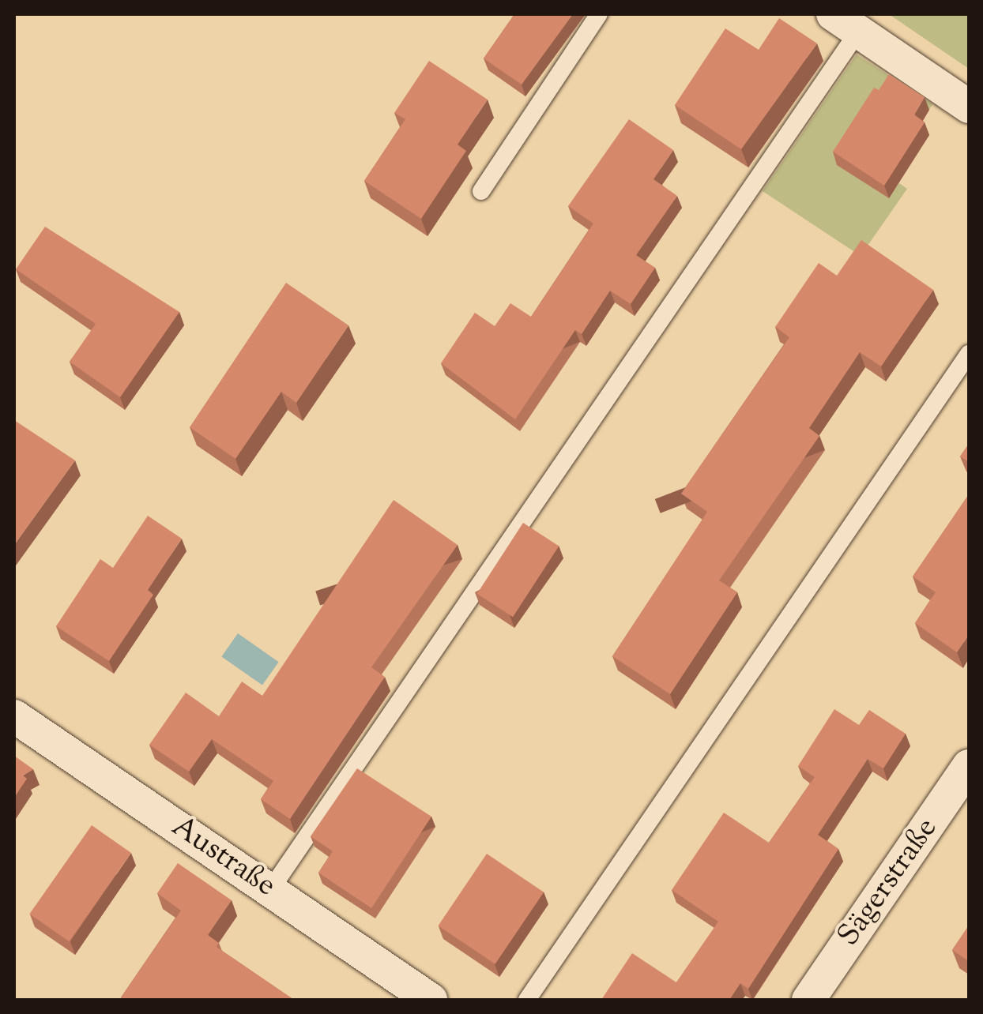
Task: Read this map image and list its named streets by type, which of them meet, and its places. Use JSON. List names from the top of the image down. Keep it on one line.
{"streets":{"street":["Austraße","Sägerstraße"]}}
